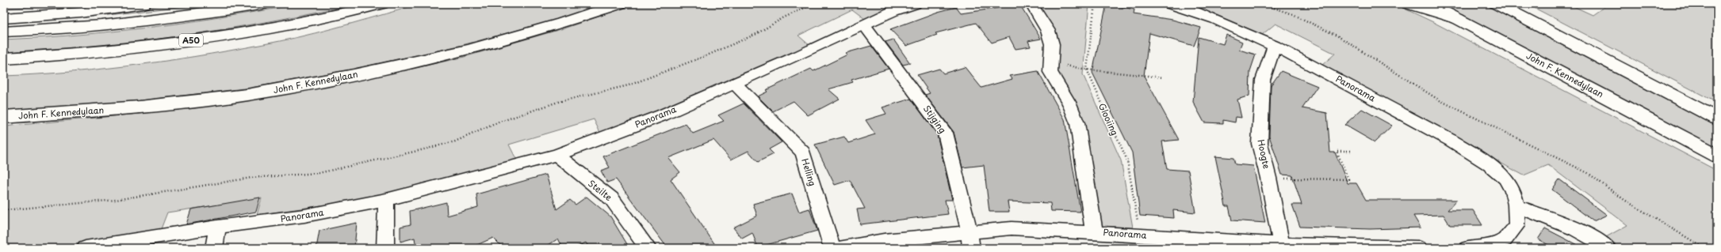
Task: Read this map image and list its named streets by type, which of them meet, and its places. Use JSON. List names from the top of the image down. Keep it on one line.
{"streets":{"highway":["A50","John F. Kennedylaan"],"street":["Panorama","Stijging","Hoogte","Helling","Steilte"],"path":["Glooiing"]},"crossings":[["Panorama","Stijging"],["Panorama","Glooiing"],["Panorama","Hoogte"],["Panorama","Helling"],["Panorama","Steilte"]]}
